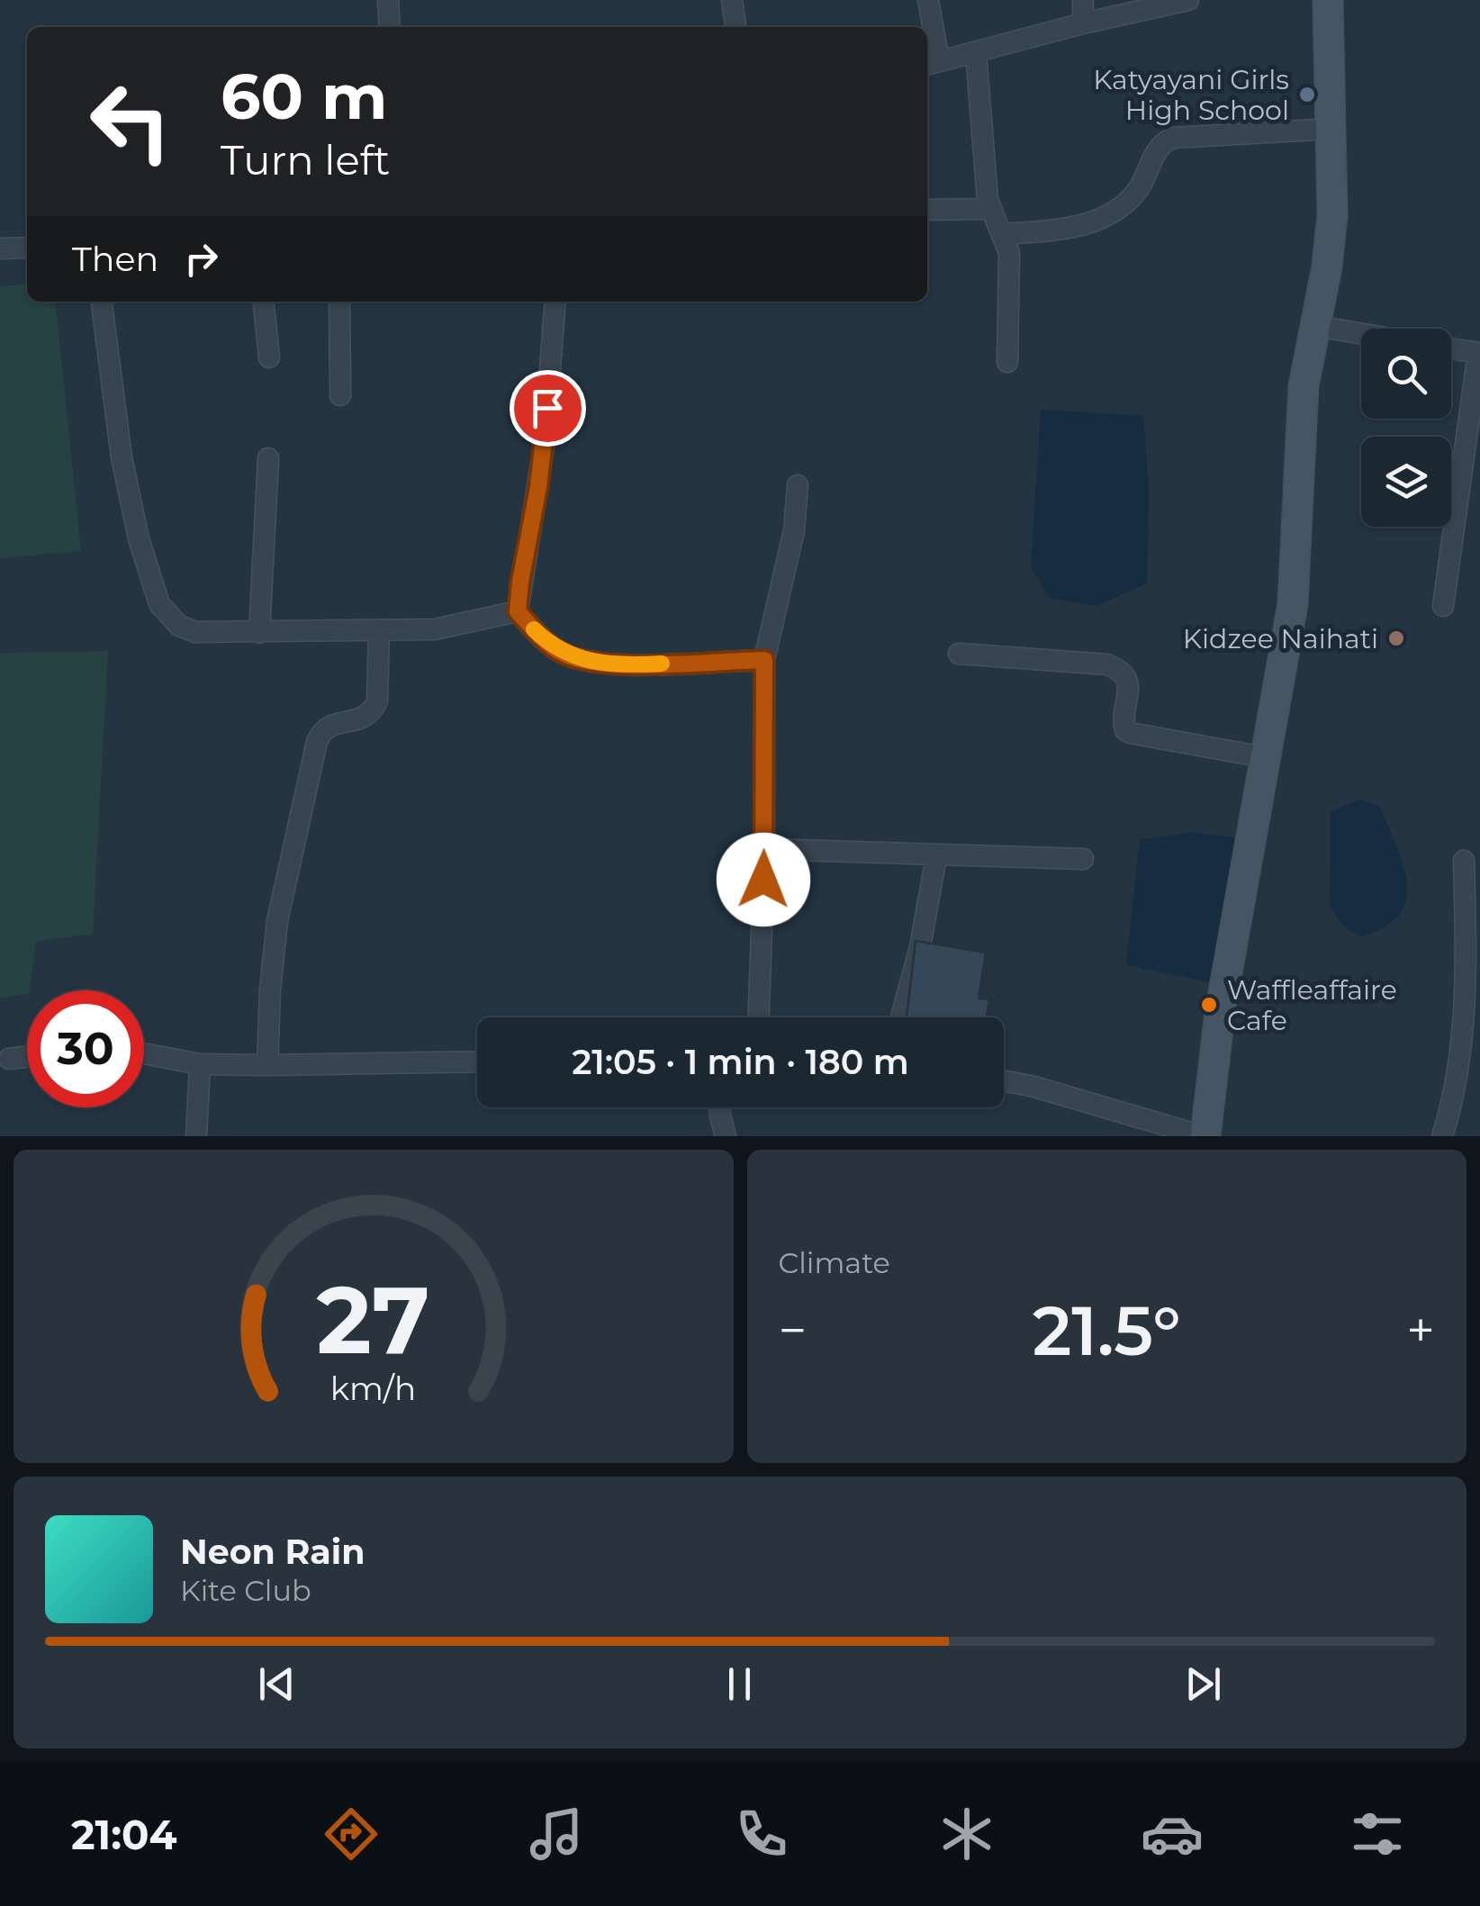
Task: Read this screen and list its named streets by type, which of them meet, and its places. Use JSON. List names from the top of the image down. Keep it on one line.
{"places":["Katyayani Girls High School","Kidzee Naihati","Waffleaffaire Cafe"],"page":{"turn":["60 m","Turn left"],"then":"Then","limit":"30","trip":"21:05 · 1 min · 180 m","tile":"Climate","heat":["−","21.5°","+"],"song":["Neon Rain","Kite Club"],"tabs":"21:04","gauge":["27","km/h"]}}
